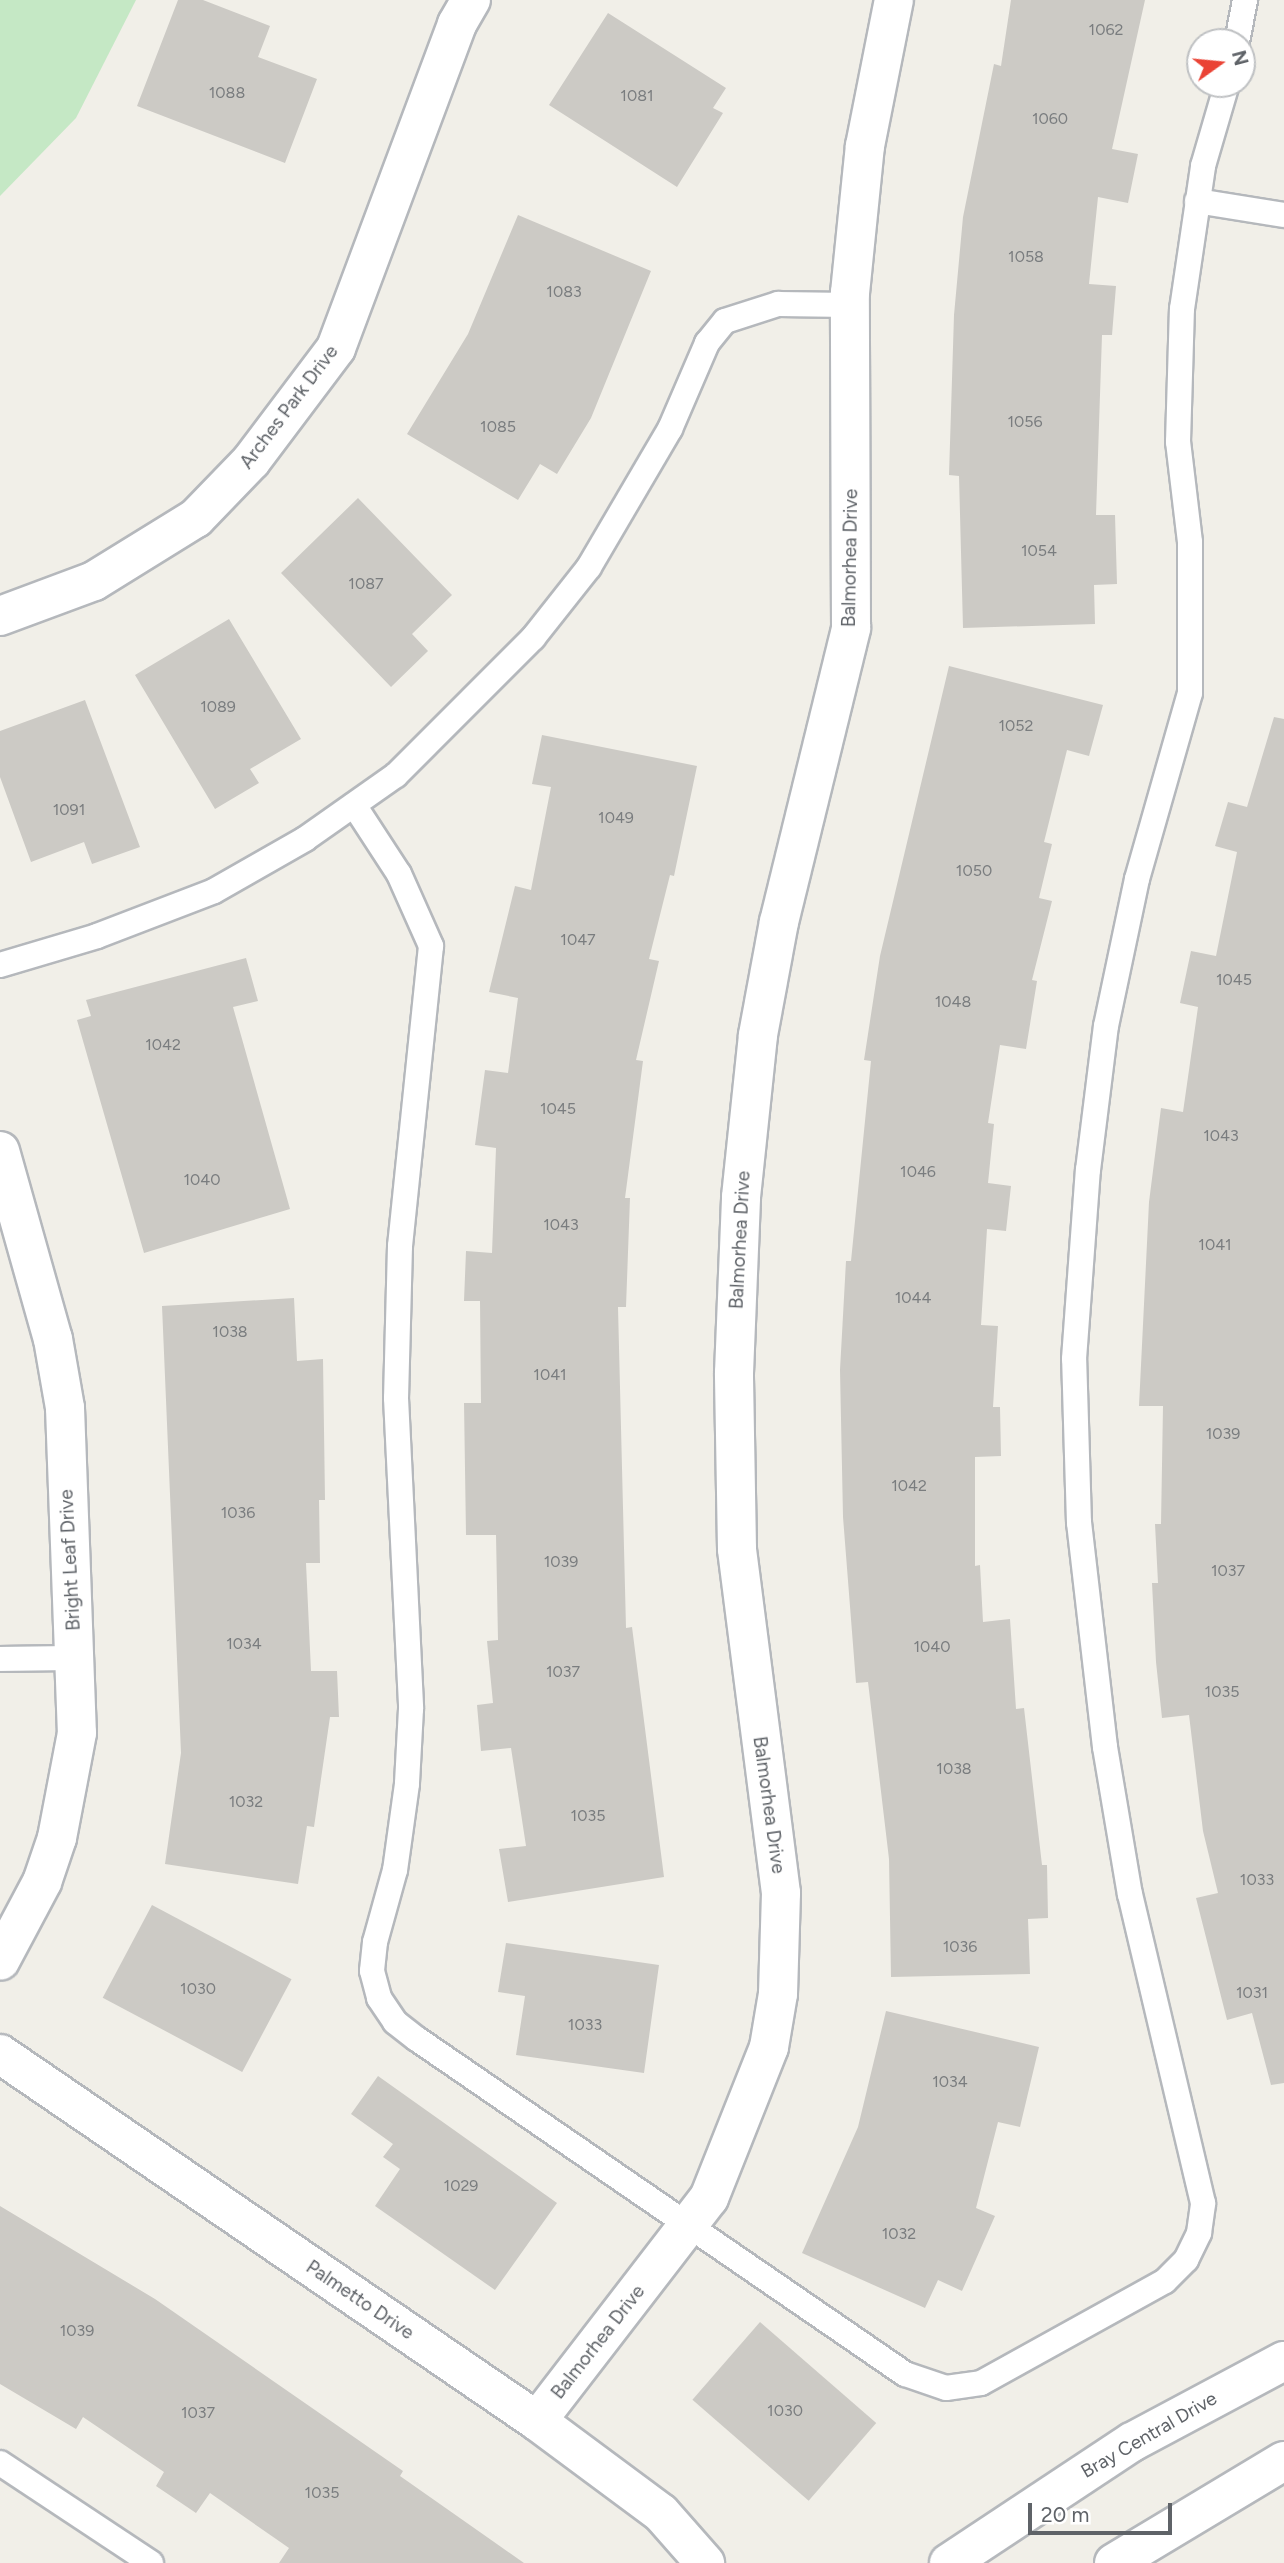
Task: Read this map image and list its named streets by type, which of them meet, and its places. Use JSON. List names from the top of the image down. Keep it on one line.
{"streets":{"street":["Arches Park Drive","Balmorhea Drive","Bright Leaf Drive","Palmetto Drive","Bray Central Drive"]},"crossings":[["Balmorhea Drive","Palmetto Drive"]],"house_numbers":["1062","1088","1081","1060","1058","1083","1056","1085","1054","1087","1089","1052","1091","1049","1050","1047","1045","1048","1042","1045","1043","1046","1040","1043","1041","1044","1038","1041","1039","1042","1036","1039","1037","1034","1040","1037","1035","1038","1032","1035","1033","1036","1030","1031","1033","1034","1029","1032","1039","1030","1037","1035"],"scale_bar":"20 m","north":"right"}
